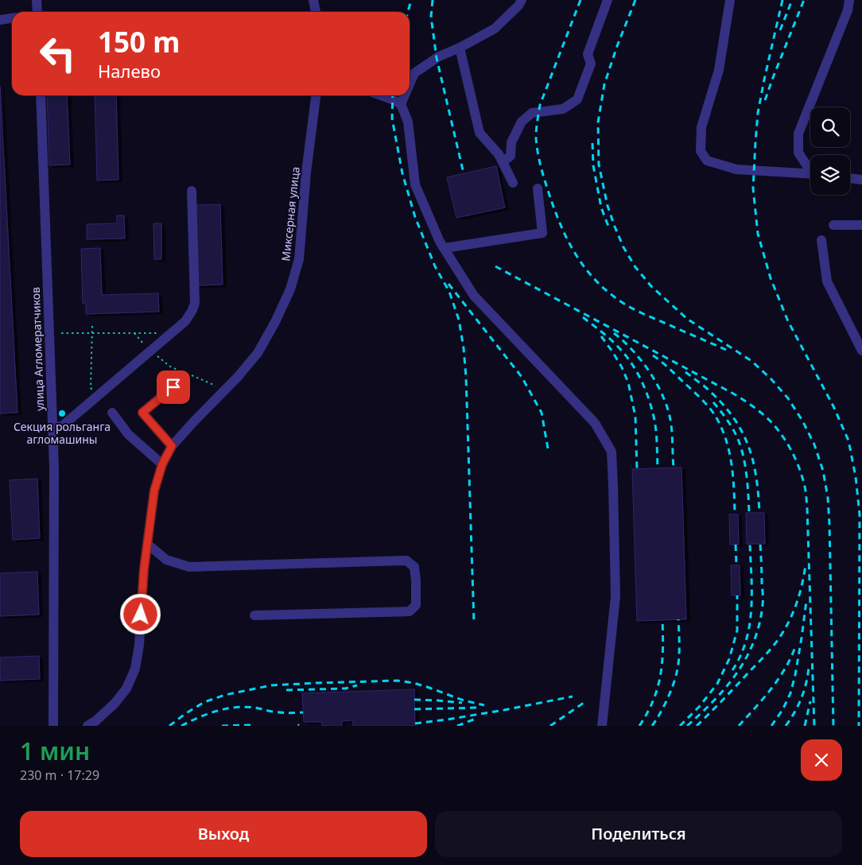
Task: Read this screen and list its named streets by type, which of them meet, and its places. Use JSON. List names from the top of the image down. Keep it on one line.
{"streets":{"street":["Миксерная улица","улица Агломератчиков"]},"places":["Секция рольганга агломашины"],"page":{"turn":["150 m","Налево"],"heading":["1 мин","230 m · 17:29"],"buttons":["Выход","Поделиться"]}}
